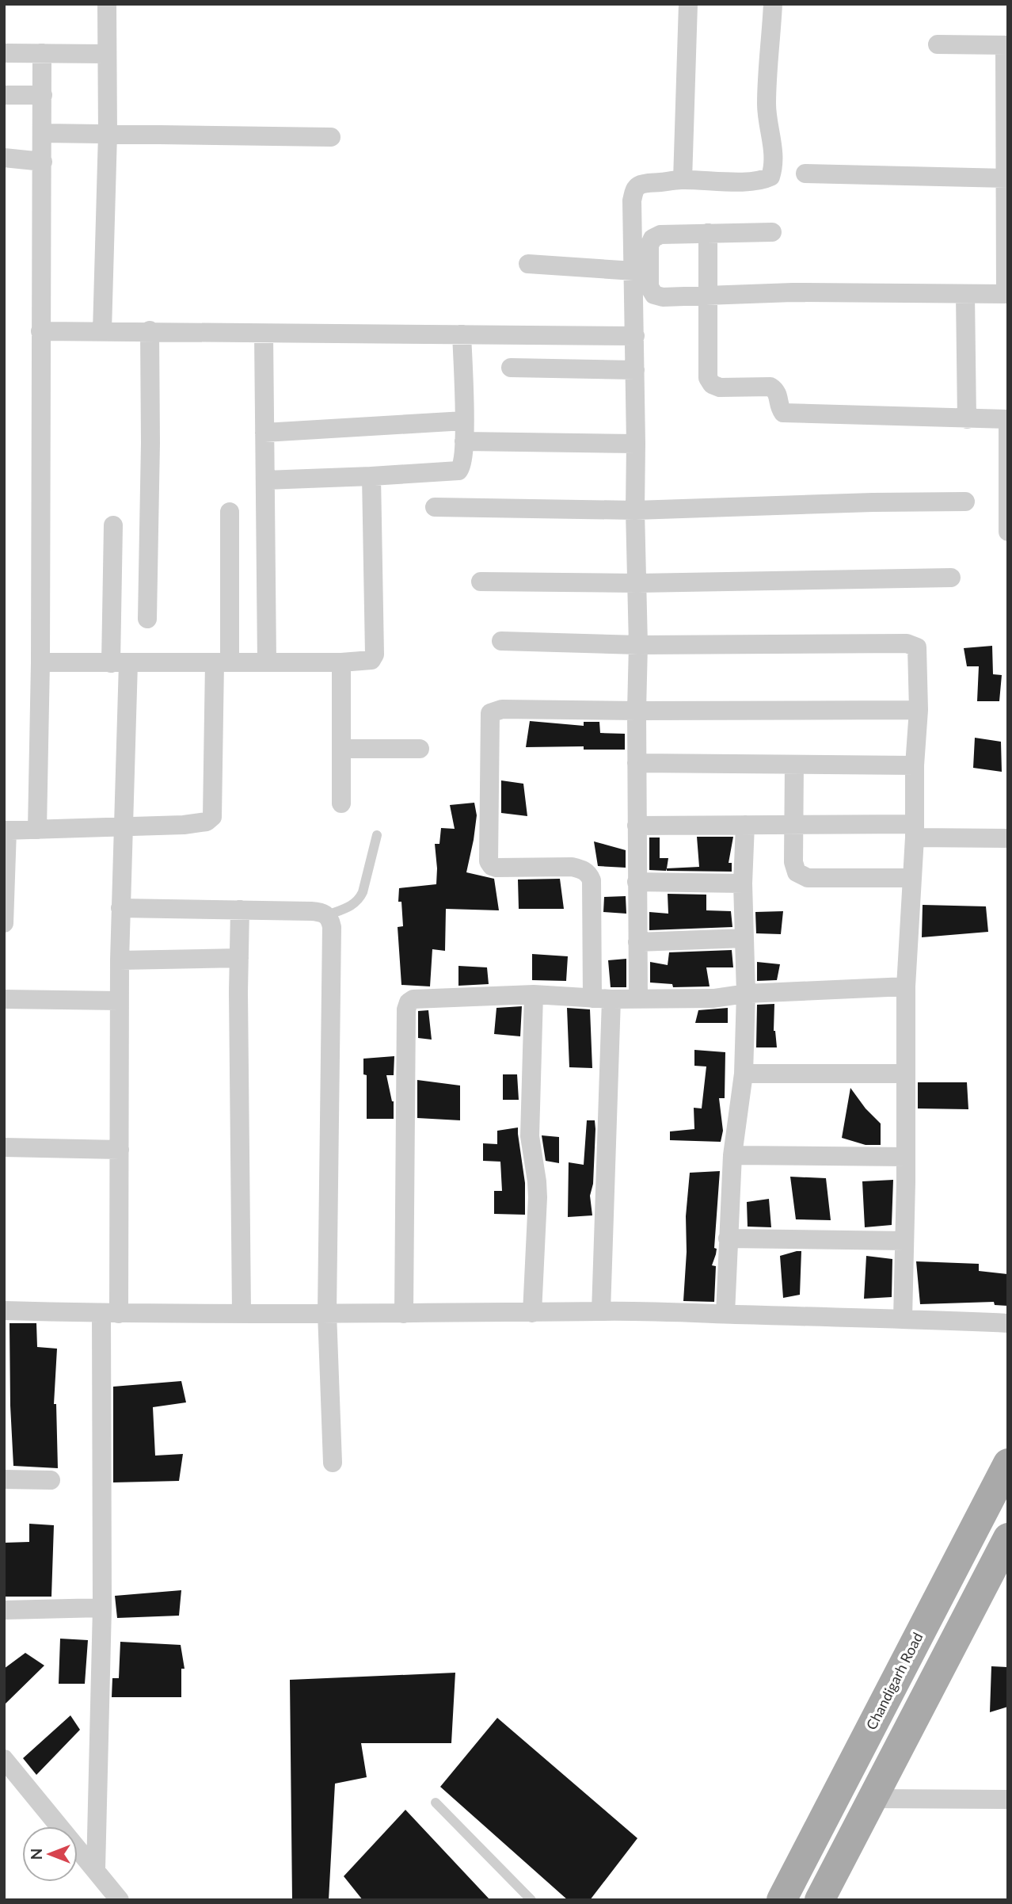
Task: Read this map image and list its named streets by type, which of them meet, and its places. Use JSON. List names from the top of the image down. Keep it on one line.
{"streets":{"main road":["Chandigarh Road"]},"north":"left"}
